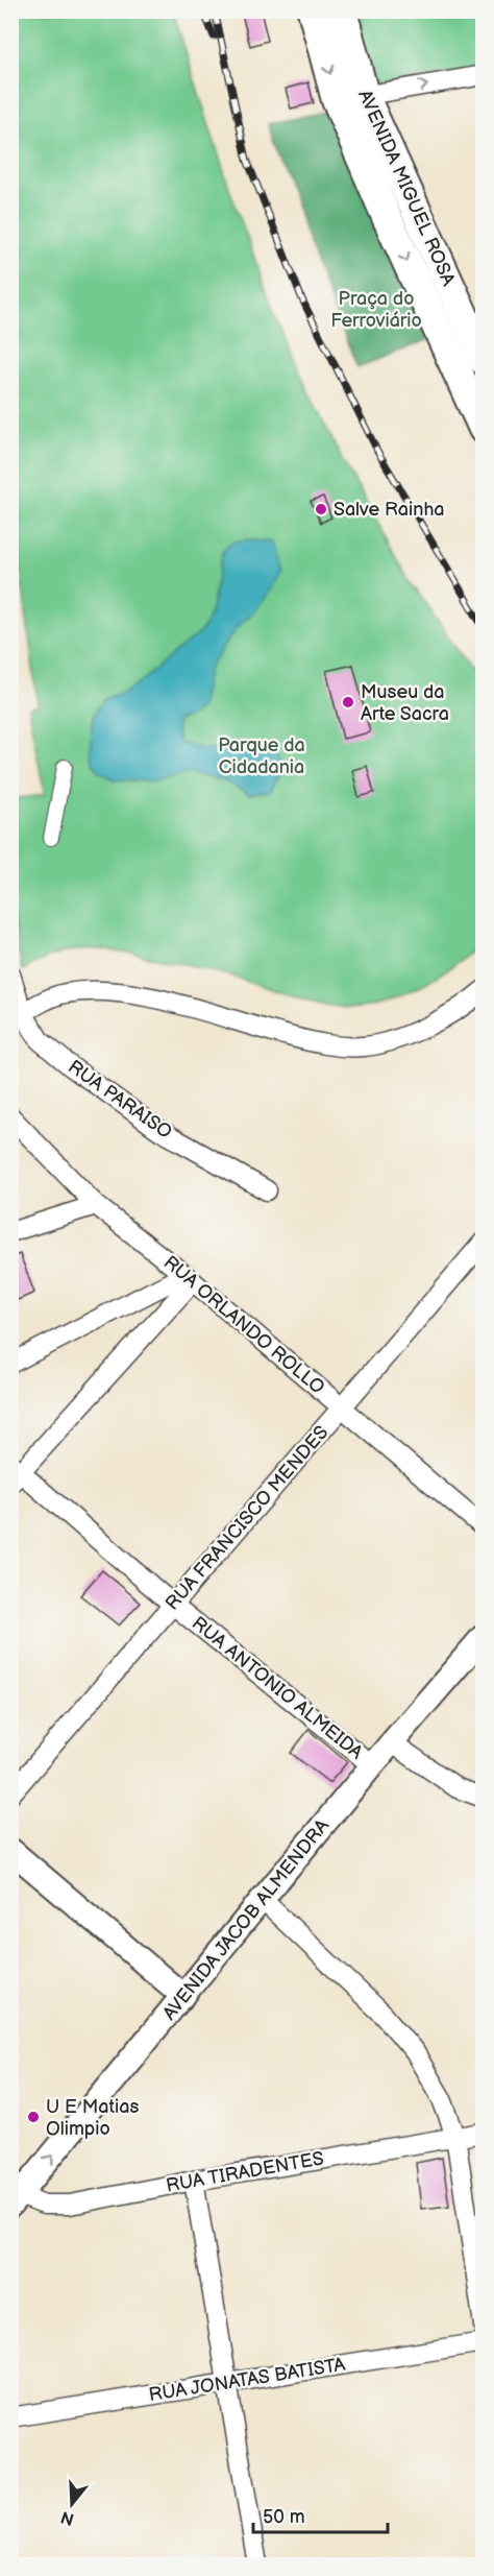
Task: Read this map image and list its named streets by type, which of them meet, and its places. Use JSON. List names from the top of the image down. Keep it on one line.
{"streets":{"main road":["AVENIDA MIGUEL ROSA"],"street":["RUA PARAISO","RUA ORLANDO ROLLO","RUA FRANCISCO MENDES","RUA ANTONIO ALMEIDA","AVENIDA JACOB ALMENDRA","RUA TIRADENTES","RUA JONATAS BATISTA"]},"crossings":[["RUA ORLANDO ROLLO","RUA FRANCISCO MENDES"],["RUA FRANCISCO MENDES","RUA ANTONIO ALMEIDA"],["RUA ANTONIO ALMEIDA","AVENIDA JACOB ALMENDRA"],["AVENIDA JACOB ALMENDRA","RUA TIRADENTES"]],"one_way":["AVENIDA JACOB ALMENDRA"],"parks":["Praça do Ferroviário","Parque da Cidadania"],"places":["Salve Rainha","Museu da Arte Sacra","U E Matias Olimpio"],"scale_bar":"50 m","north":"bottom"}
